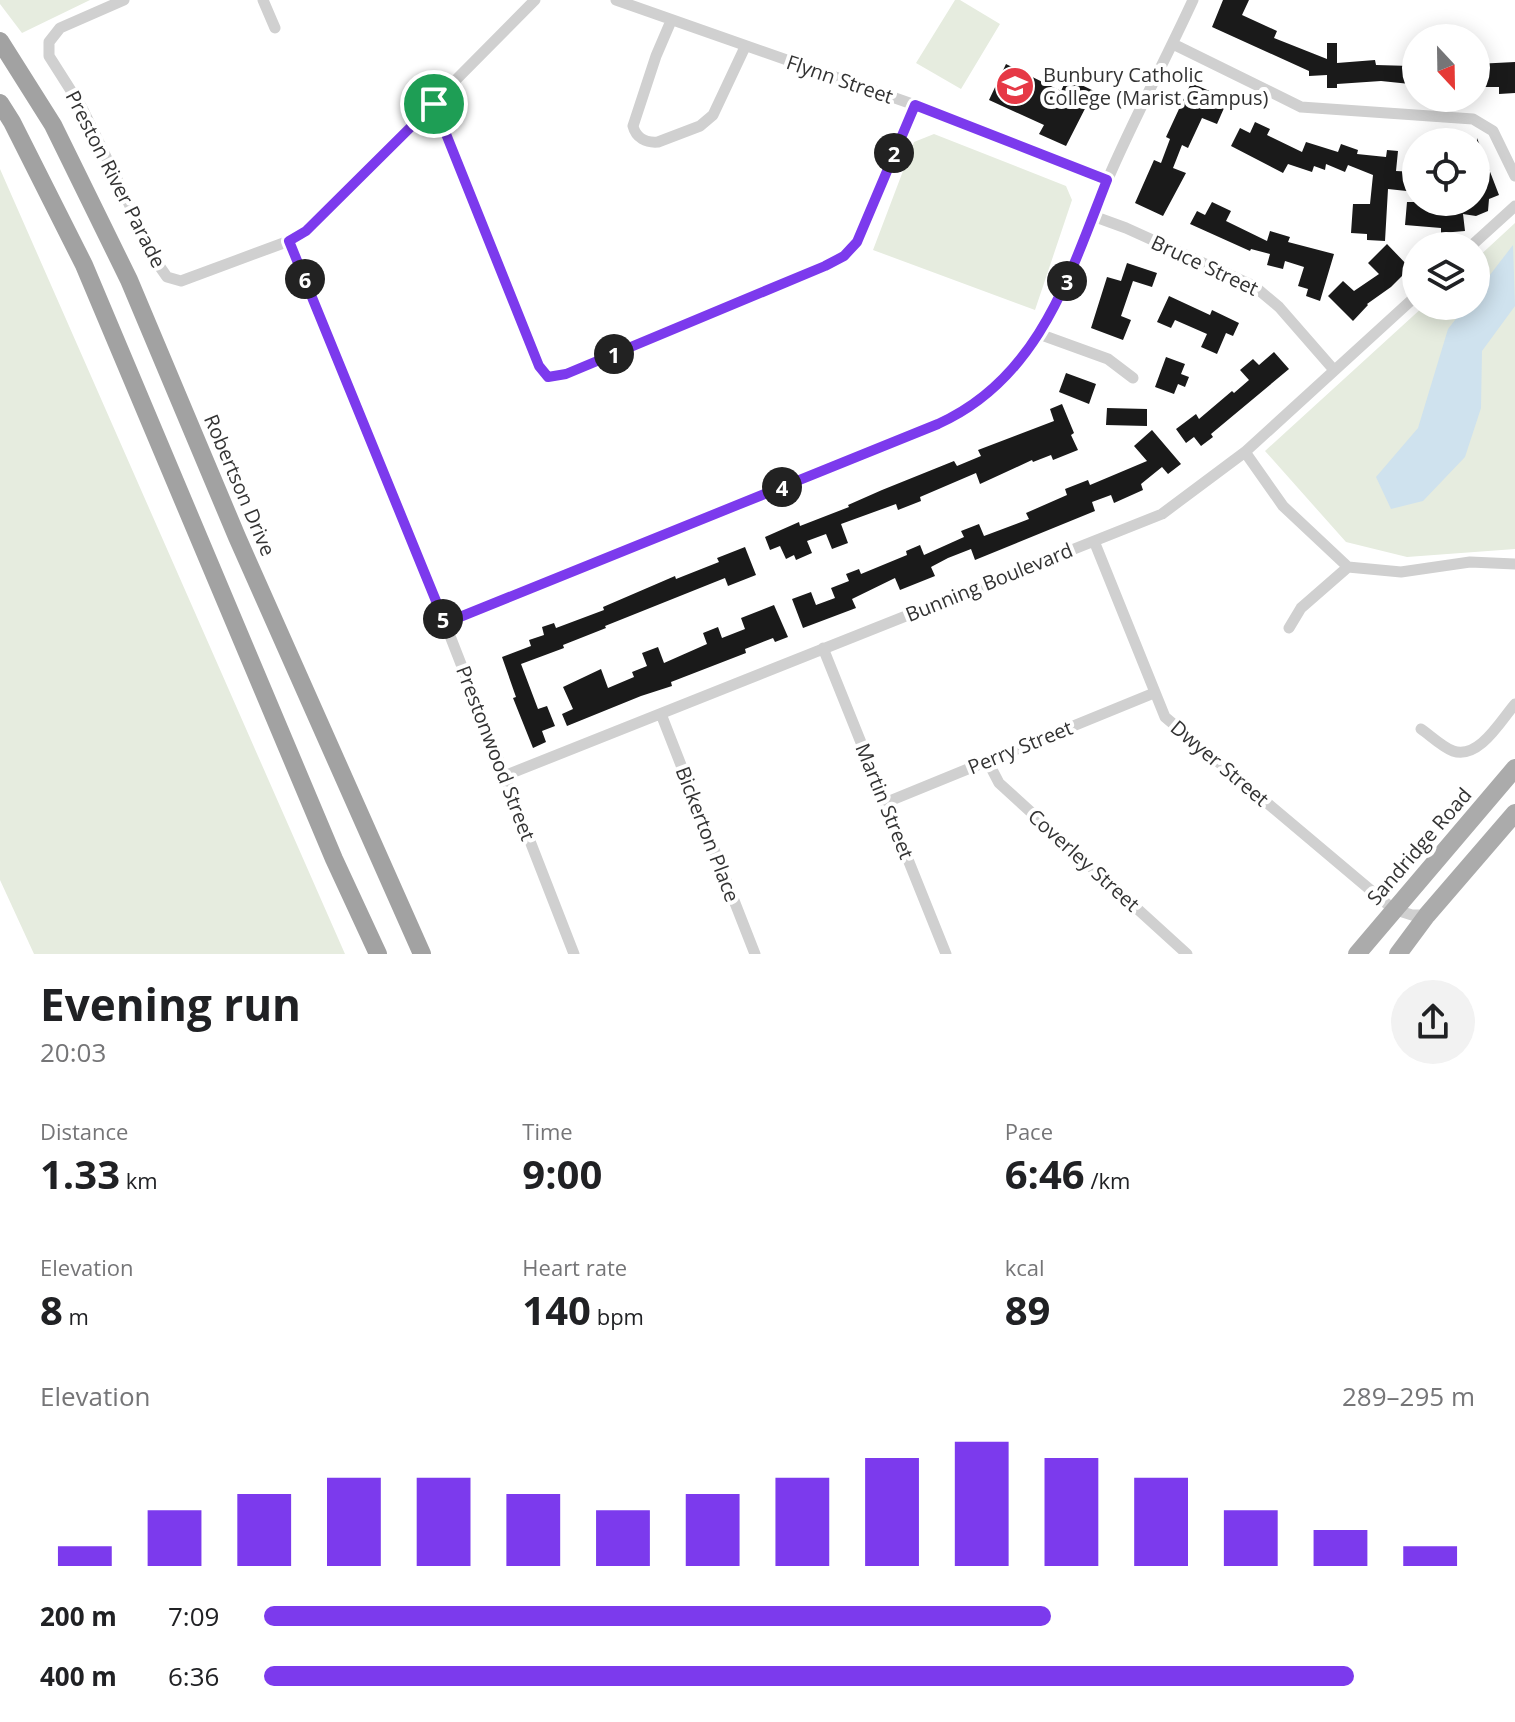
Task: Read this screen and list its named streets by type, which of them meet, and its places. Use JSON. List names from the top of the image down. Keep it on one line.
{"streets":{"highway":["Robertson Drive"],"main road":["Sandridge Road"],"street":["Flynn Street","Preston River Parade","Bruce Street","Bunning Boulevard","Perry Street","Prestonwood Street","Dwyer Street","Martin Street","Bickerton Place","Coverley Street"]},"crossings":[["Preston River Parade","Prestonwood Street"],["Bruce Street","Bunning Boulevard"],["Bunning Boulevard","Prestonwood Street"],["Bunning Boulevard","Dwyer Street"],["Bunning Boulevard","Martin Street"],["Bunning Boulevard","Bickerton Place"],["Perry Street","Dwyer Street"],["Perry Street","Martin Street"],["Perry Street","Coverley Street"],["Dwyer Street","Sandridge Road"]],"places":{"school or university":["Bunbury Catholic College (Marist Campus)"]},"north":"bottom","page":{"pins":["2","6","3","1","4","5"],"heading":["Evening run","20:03"],"stats":[["Distance","1.33 km"],["Time","9:00"],["Pace","6:46 /km"],["Elevation","8 m"],["Heart rate","140 bpm"],["kcal","89"]],"chart":["Elevation","289–295 m"],"list":[{"name":"200 m","note":"7:09"},{"name":"400 m","note":"6:36"}]}}
